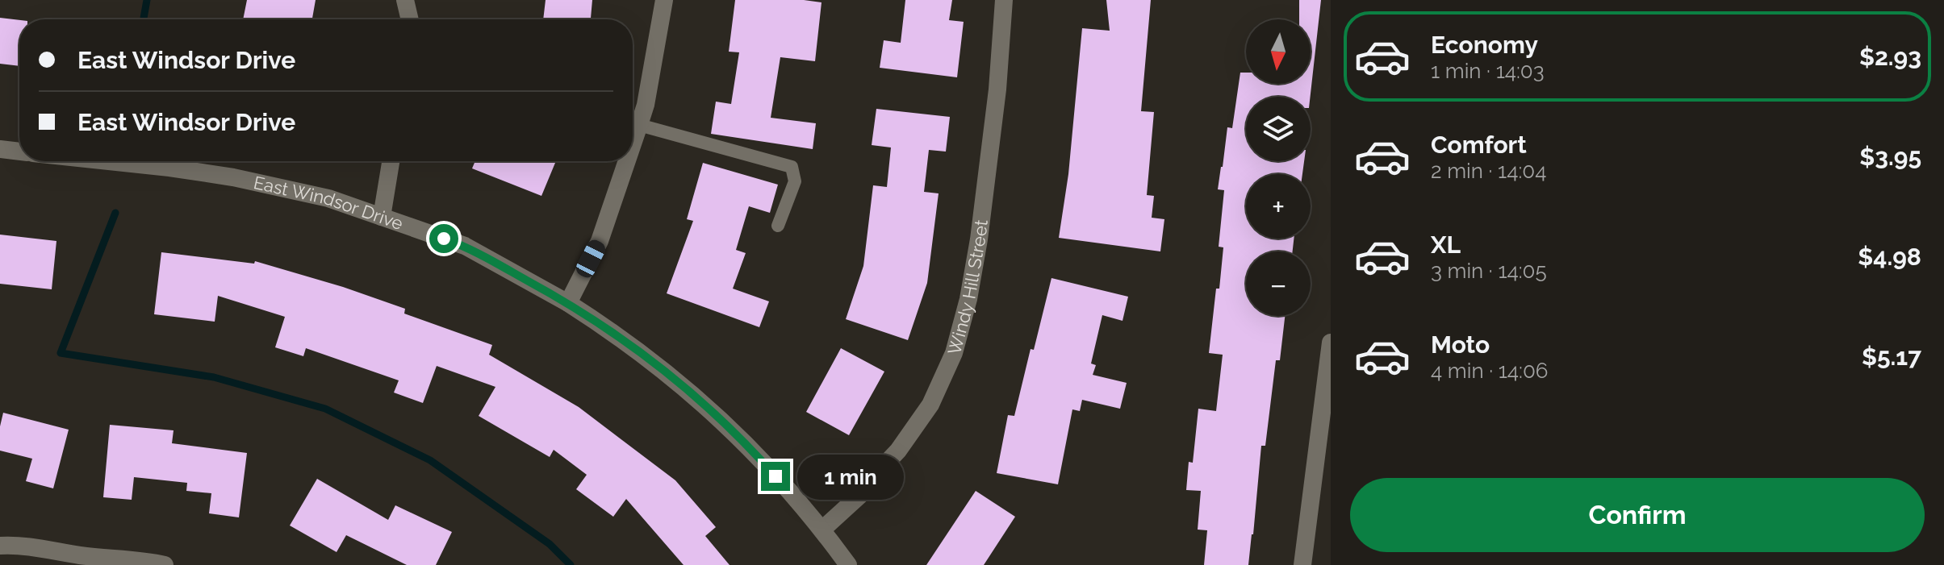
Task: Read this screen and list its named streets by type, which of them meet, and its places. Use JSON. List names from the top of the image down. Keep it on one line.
{"streets":{"street":["East Windsor Drive","Windy Hill Street"]},"crossings":[["East Windsor Drive","Windy Hill Street"]],"north":"bottom","page":{"list":[{"name":"Economy","note":"1 min · 14:03","value":"$2.93"},{"name":"Comfort","note":"2 min · 14:04","value":"$3.95"},{"name":"XL","note":"3 min · 14:05","value":"$4.98"},{"name":"Moto","note":"4 min · 14:06","value":"$5.17"}],"map_buttons":["+","−"],"banner":["East Windsor Drive","East Windsor Drive"],"bubble":"1 min","buttons":"Confirm"}}
